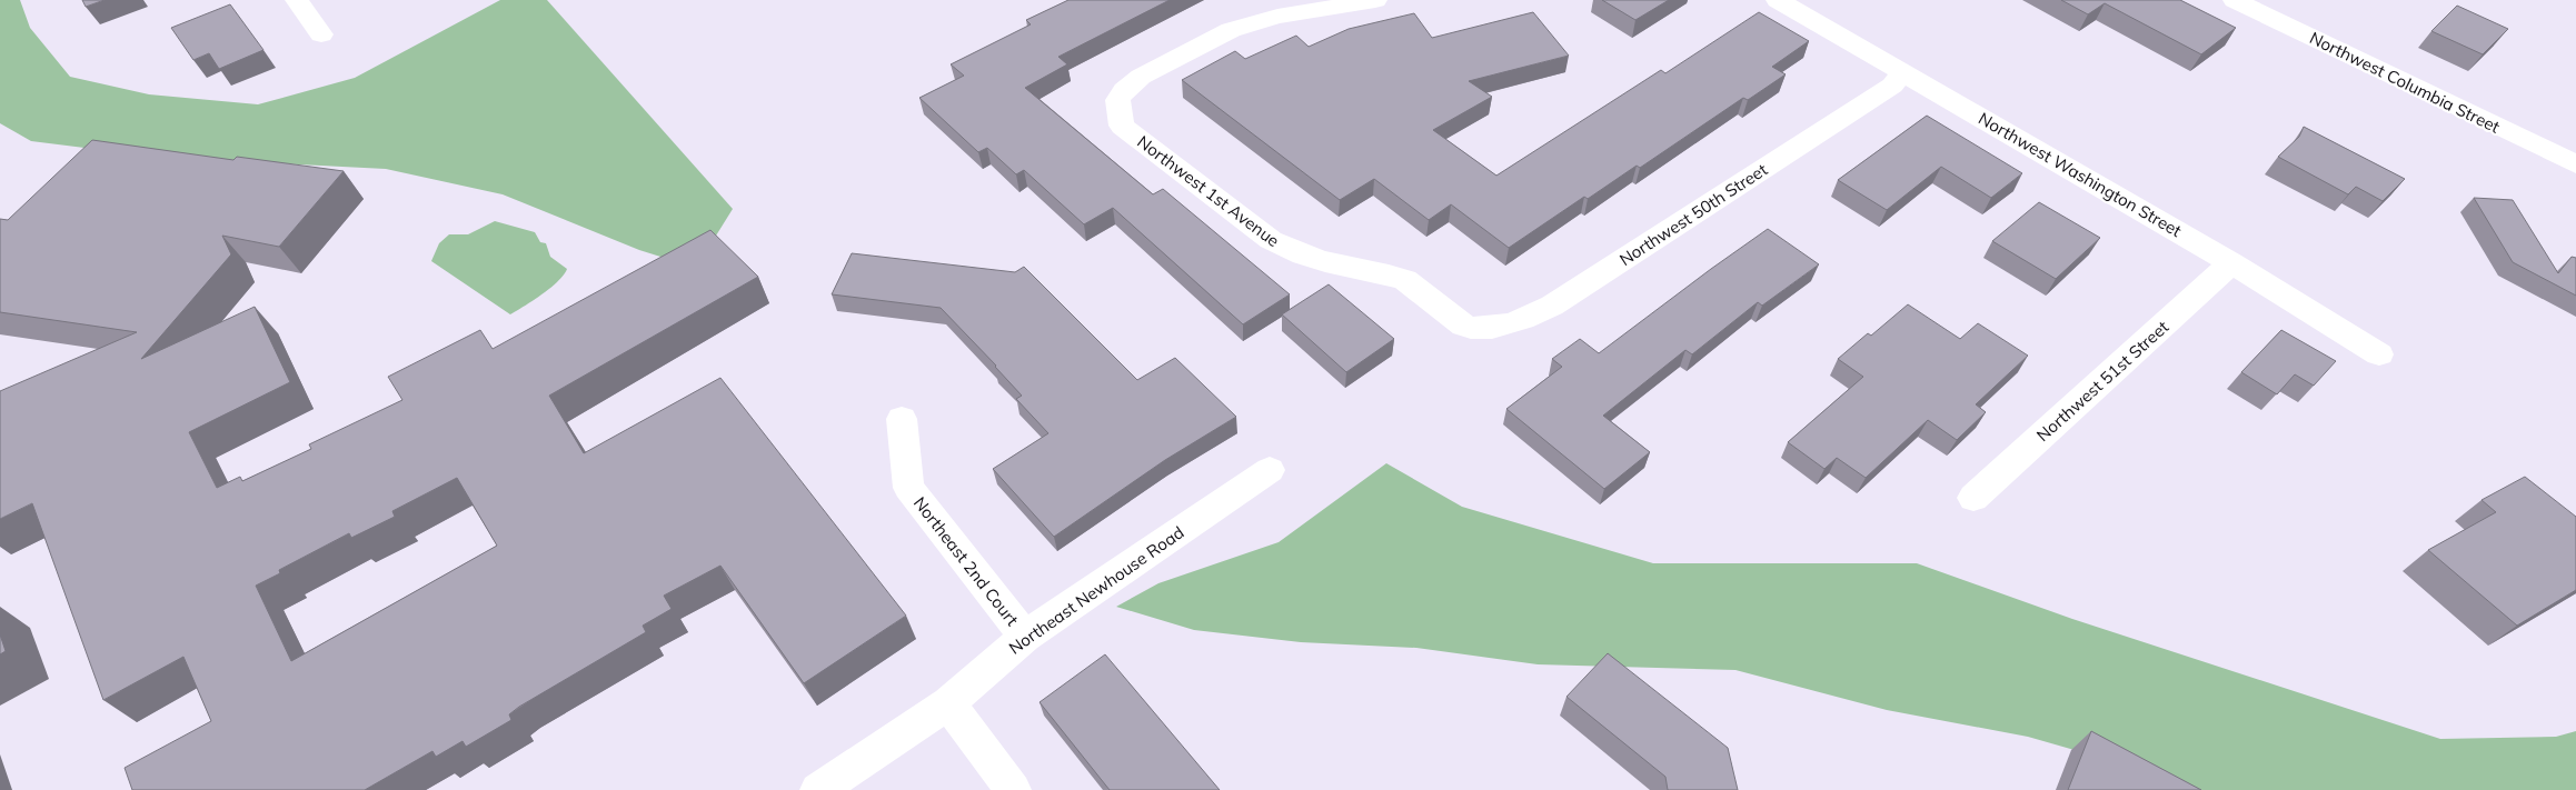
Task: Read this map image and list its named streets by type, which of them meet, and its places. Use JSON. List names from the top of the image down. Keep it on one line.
{"streets":{"street":["Northwest Columbia Street","Northwest Washington Street","Northwest 1st Avenue","Northwest 50th Street","Northwest 51st Street","Northeast 2nd Court","Northeast Newhouse Road"]},"crossings":[["Northwest Washington Street","Northwest 50th Street"],["Northwest Washington Street","Northwest 51st Street"],["Northwest 1st Avenue","Northwest 50th Street"],["Northeast 2nd Court","Northeast Newhouse Road"]]}
